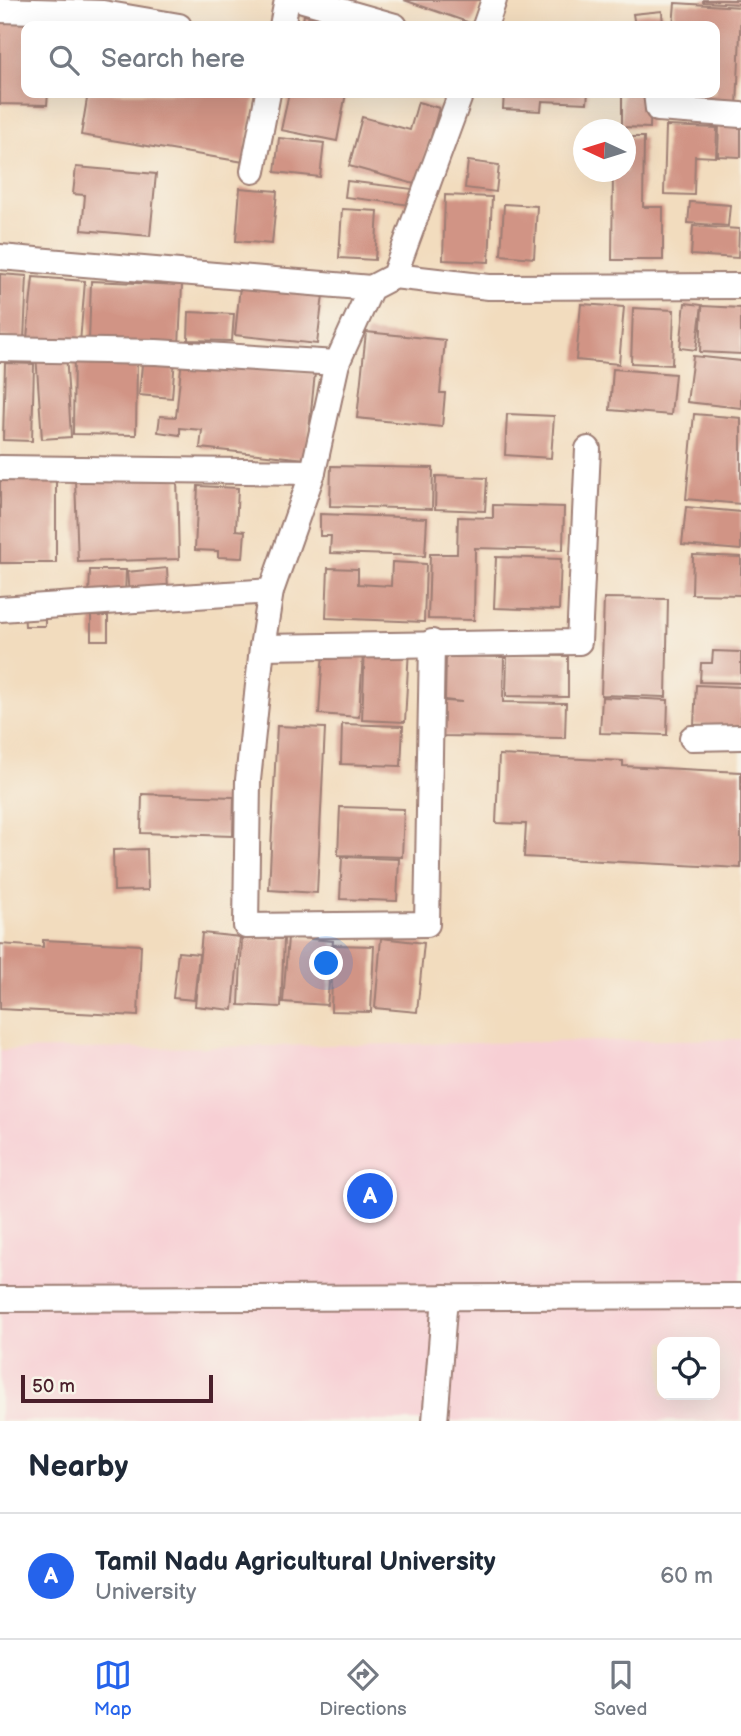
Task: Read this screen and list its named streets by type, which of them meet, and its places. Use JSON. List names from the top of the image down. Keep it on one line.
{"scale_bar":"50 m","north":"left","page":{"search":"Search here","pins":"A","scale":"50 m","heading":"Nearby","list":[{"mark":"A","name":"Tamil Nadu Agricultural University","note":"University","value":"60 m"}],"nav":["Map","Directions","Saved"]}}
